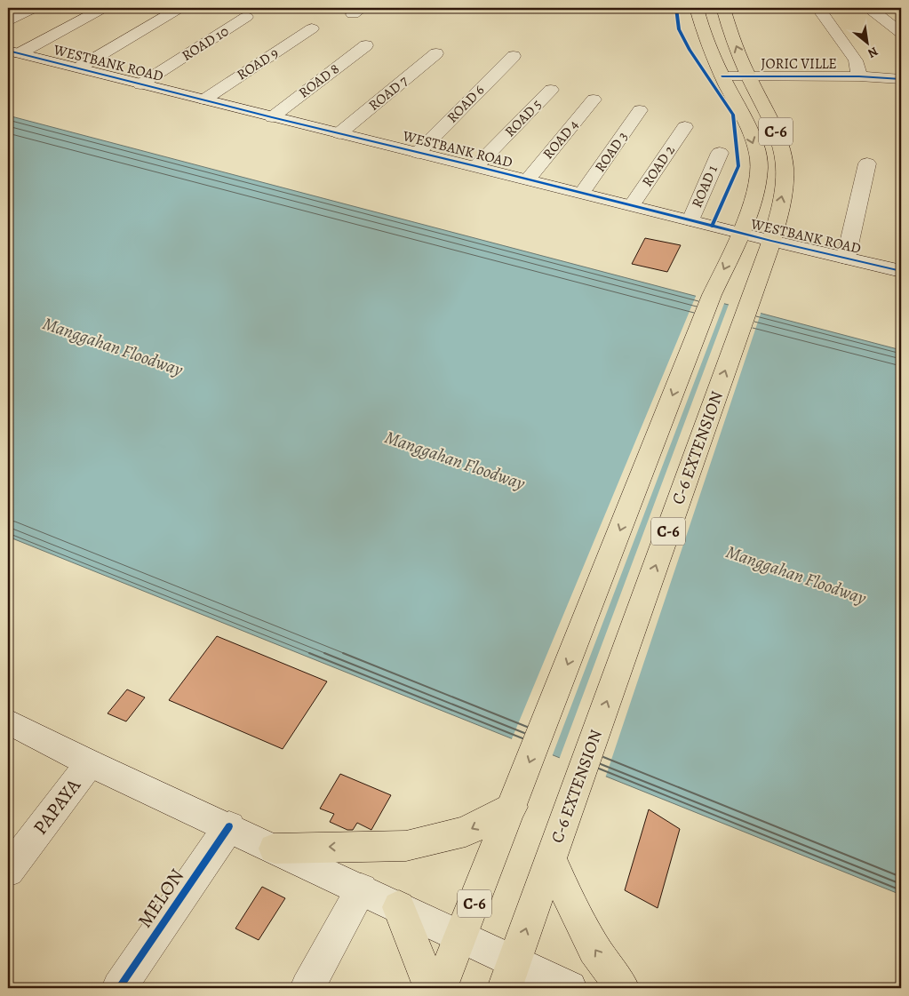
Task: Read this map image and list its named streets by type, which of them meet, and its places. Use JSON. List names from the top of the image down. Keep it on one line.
{"streets":{"main road":["C-6","C-6 EXTENSION"],"street":["ROAD 10","WESTBANK ROAD","ROAD 9","JORIC VILLE","ROAD 8","ROAD 7","ROAD 6","ROAD 5","ROAD 4","ROAD 3","ROAD 2","ROAD 1","PAPAYA","MELON"]},"crossings":[["ROAD 10","WESTBANK ROAD"],["WESTBANK ROAD","ROAD 9"],["WESTBANK ROAD","ROAD 8"],["WESTBANK ROAD","ROAD 7"],["WESTBANK ROAD","ROAD 6"],["WESTBANK ROAD","ROAD 5"],["WESTBANK ROAD","C-6"],["WESTBANK ROAD","ROAD 4"],["WESTBANK ROAD","ROAD 3"],["WESTBANK ROAD","ROAD 2"],["WESTBANK ROAD","ROAD 1"],["WESTBANK ROAD","C-6 EXTENSION"],["JORIC VILLE","C-6"],["JORIC VILLE","C-6 EXTENSION"]],"water":["Manggahan Floodway"],"north":"bottom right"}
